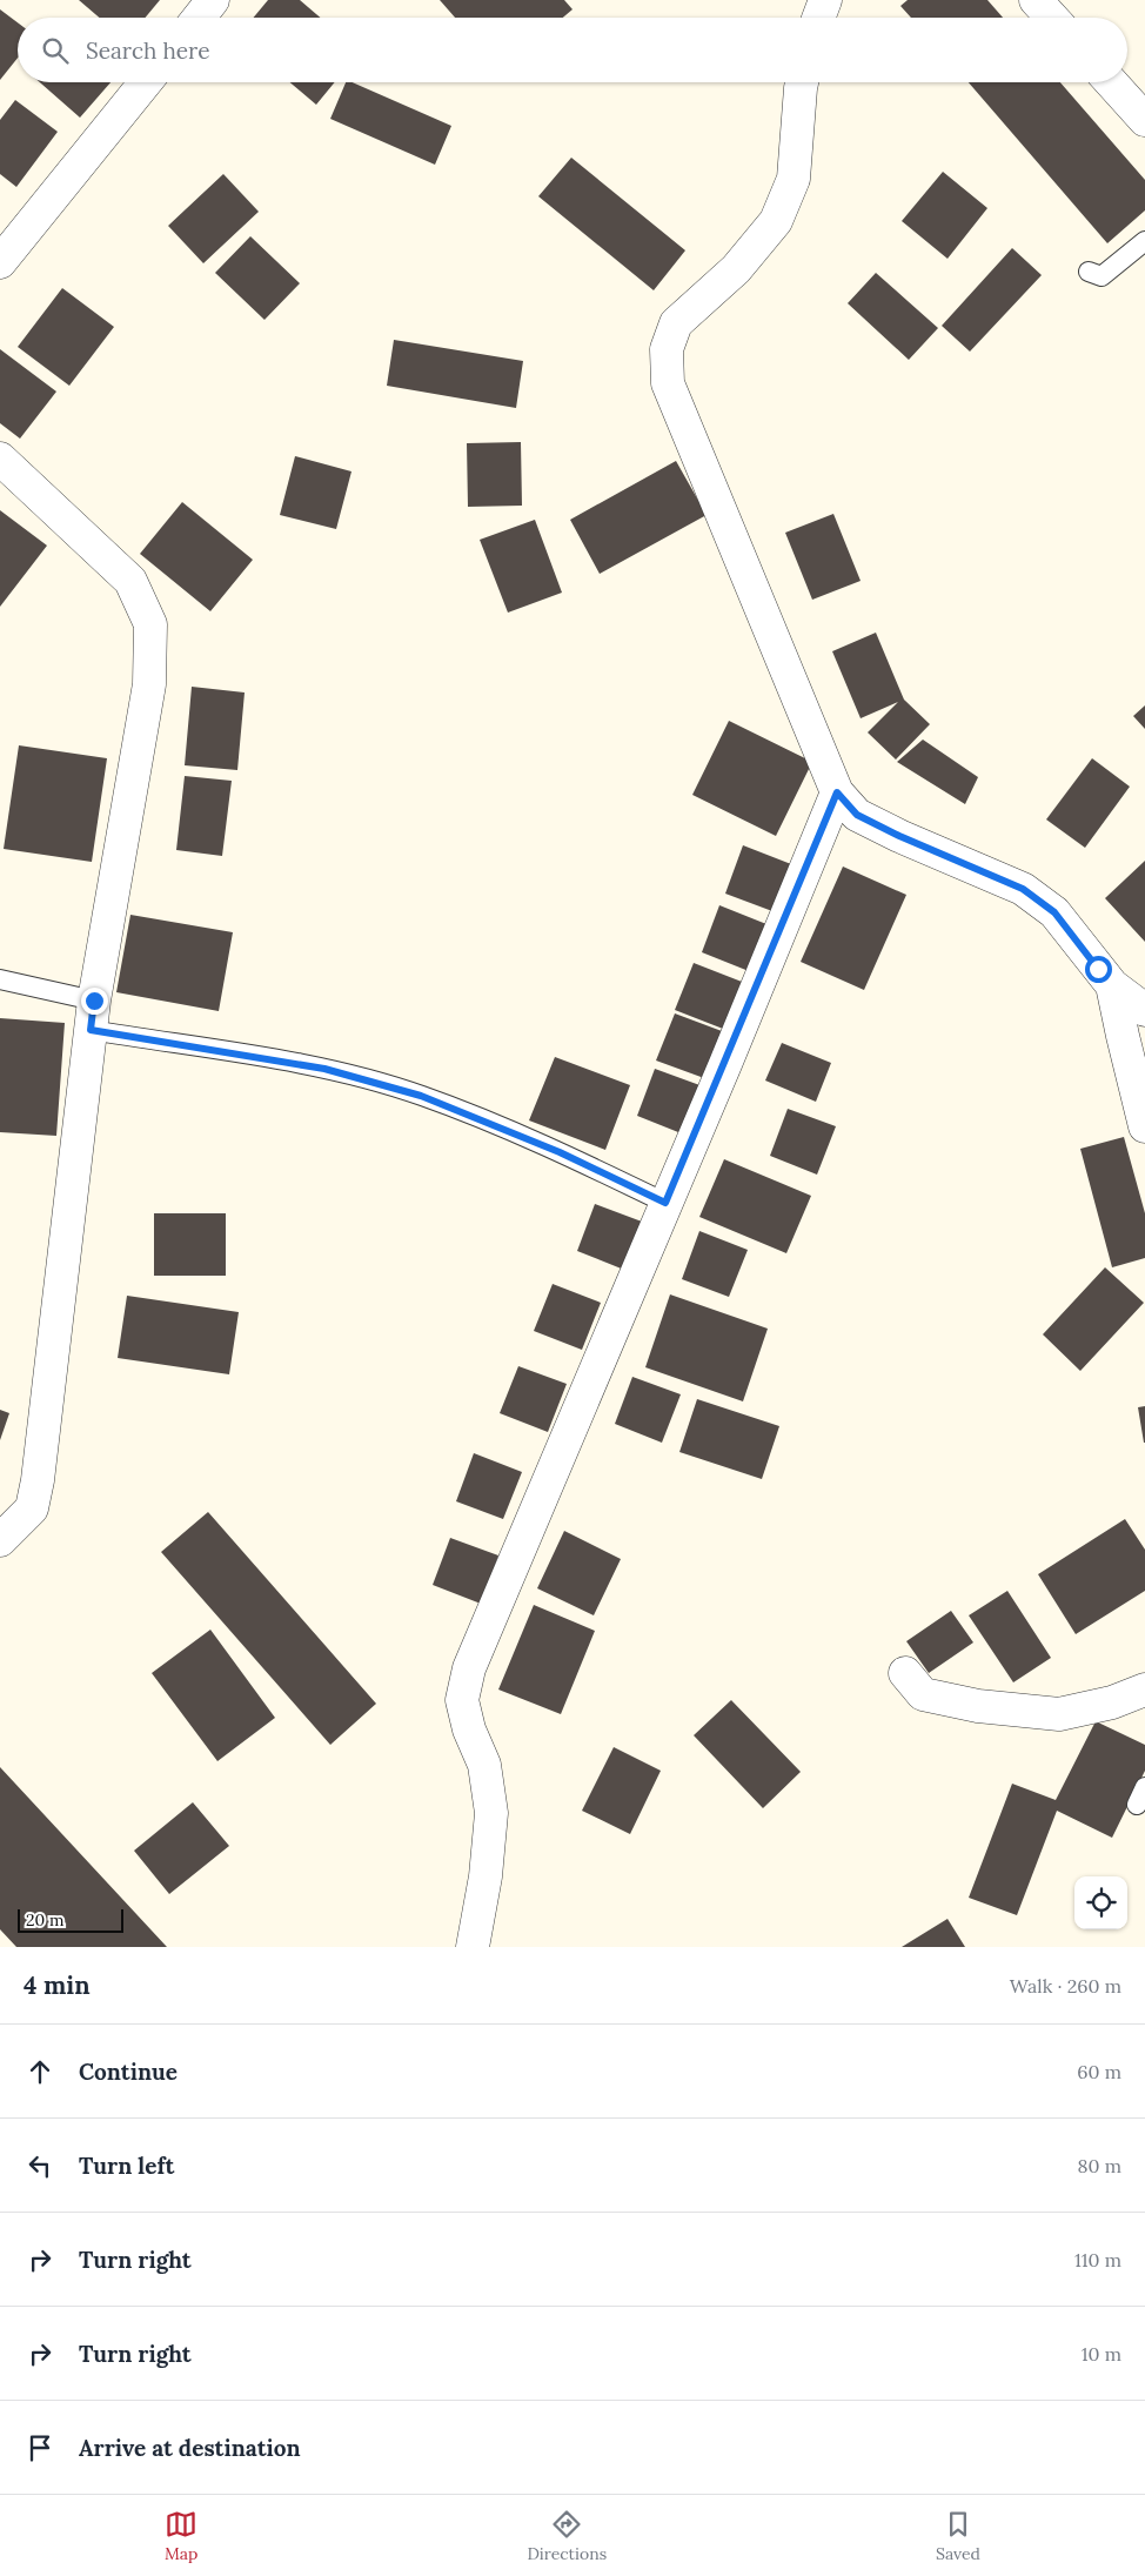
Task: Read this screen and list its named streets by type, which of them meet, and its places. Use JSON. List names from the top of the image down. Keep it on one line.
{"scale_bar":"20 m","page":{"search":"Search here","scale":"20 m","heading":["4 min","Walk · 260 m"],"list":[["Continue","60 m"],["Turn left","80 m"],["Turn right","110 m"],["Turn right","10 m"],"Arrive at destination"],"nav":["Map","Directions","Saved"]}}
